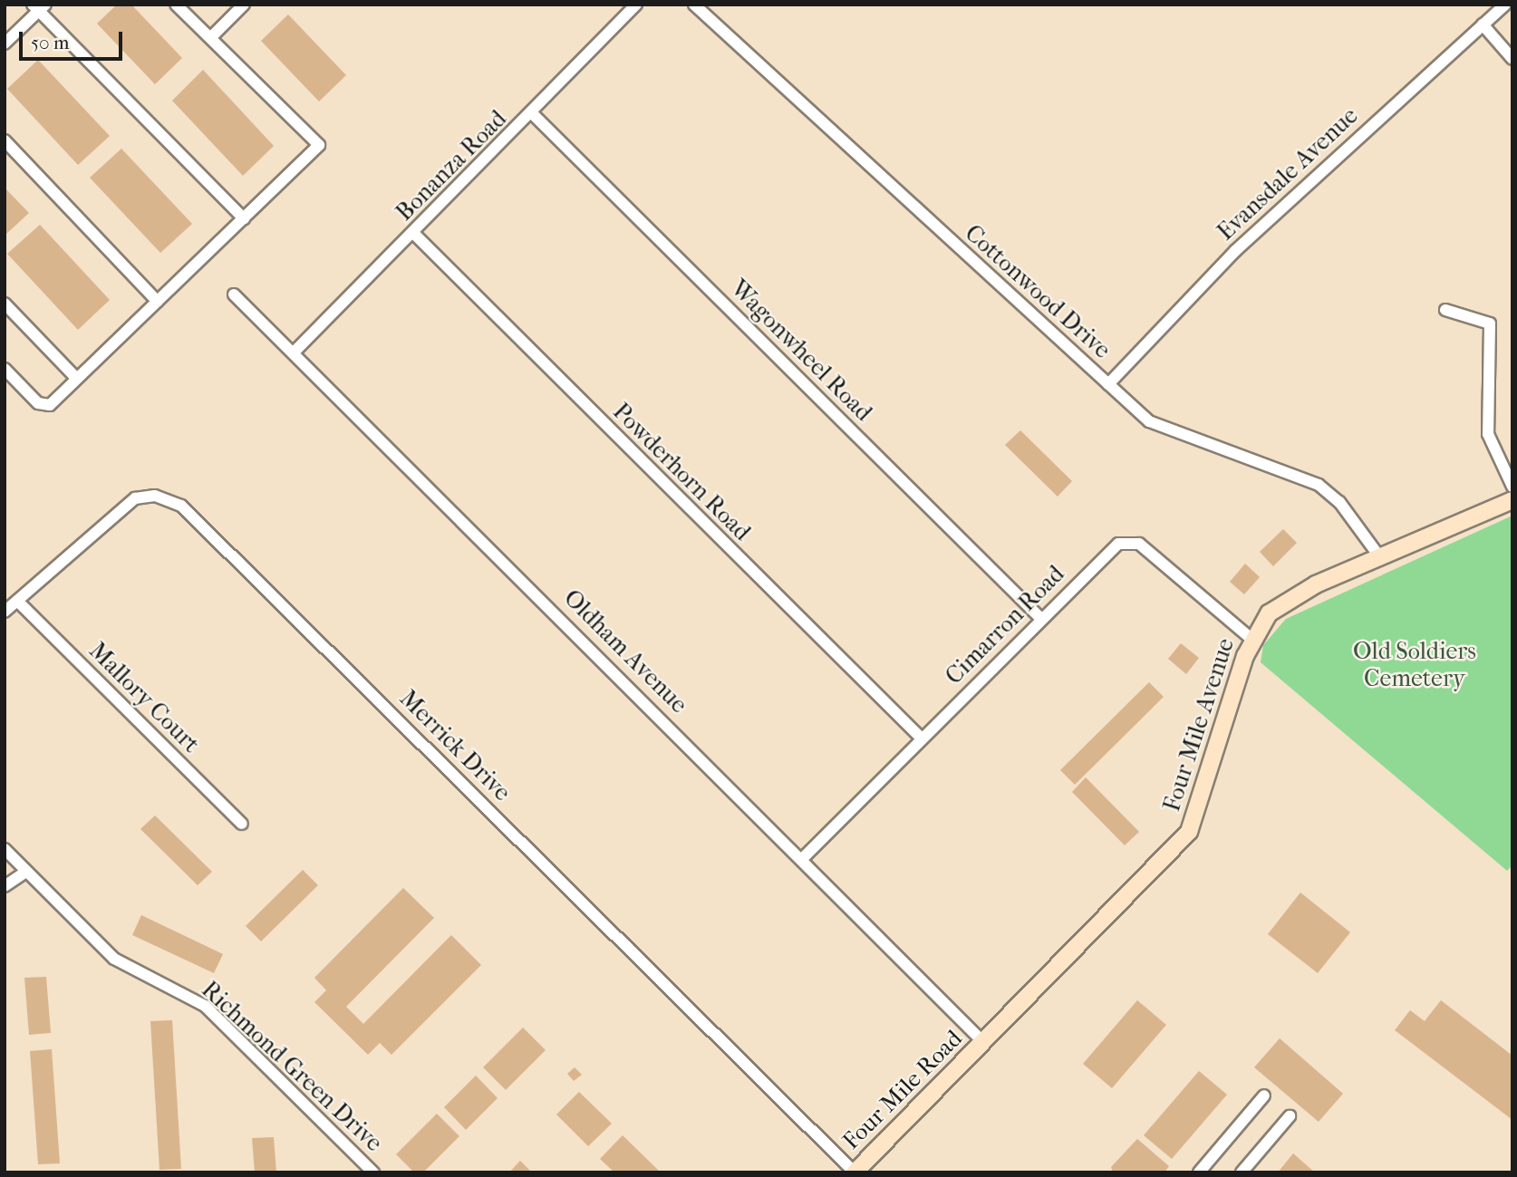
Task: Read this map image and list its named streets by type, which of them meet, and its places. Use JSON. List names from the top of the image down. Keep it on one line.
{"streets":{"street":["Bonanza Road","Evansdale Avenue","Cottonwood Drive","Wagonwheel Road","Powderhorn Road","Cimarron Road","Oldham Avenue","Mallory Court","Four Mile Avenue","Merrick Drive","Richmond Green Drive","Four Mile Road"]},"crossings":[["Bonanza Road","Wagonwheel Road"],["Bonanza Road","Powderhorn Road"],["Bonanza Road","Oldham Avenue"],["Evansdale Avenue","Cottonwood Drive"],["Cottonwood Drive","Four Mile Avenue"],["Wagonwheel Road","Cimarron Road"],["Powderhorn Road","Cimarron Road"],["Cimarron Road","Oldham Avenue"],["Cimarron Road","Four Mile Avenue"],["Oldham Avenue","Four Mile Avenue"],["Oldham Avenue","Four Mile Road"],["Mallory Court","Merrick Drive"],["Four Mile Avenue","Four Mile Road"],["Merrick Drive","Four Mile Road"]],"parks":["Old Soldiers Cemetery"],"scale_bar":"50 m"}
